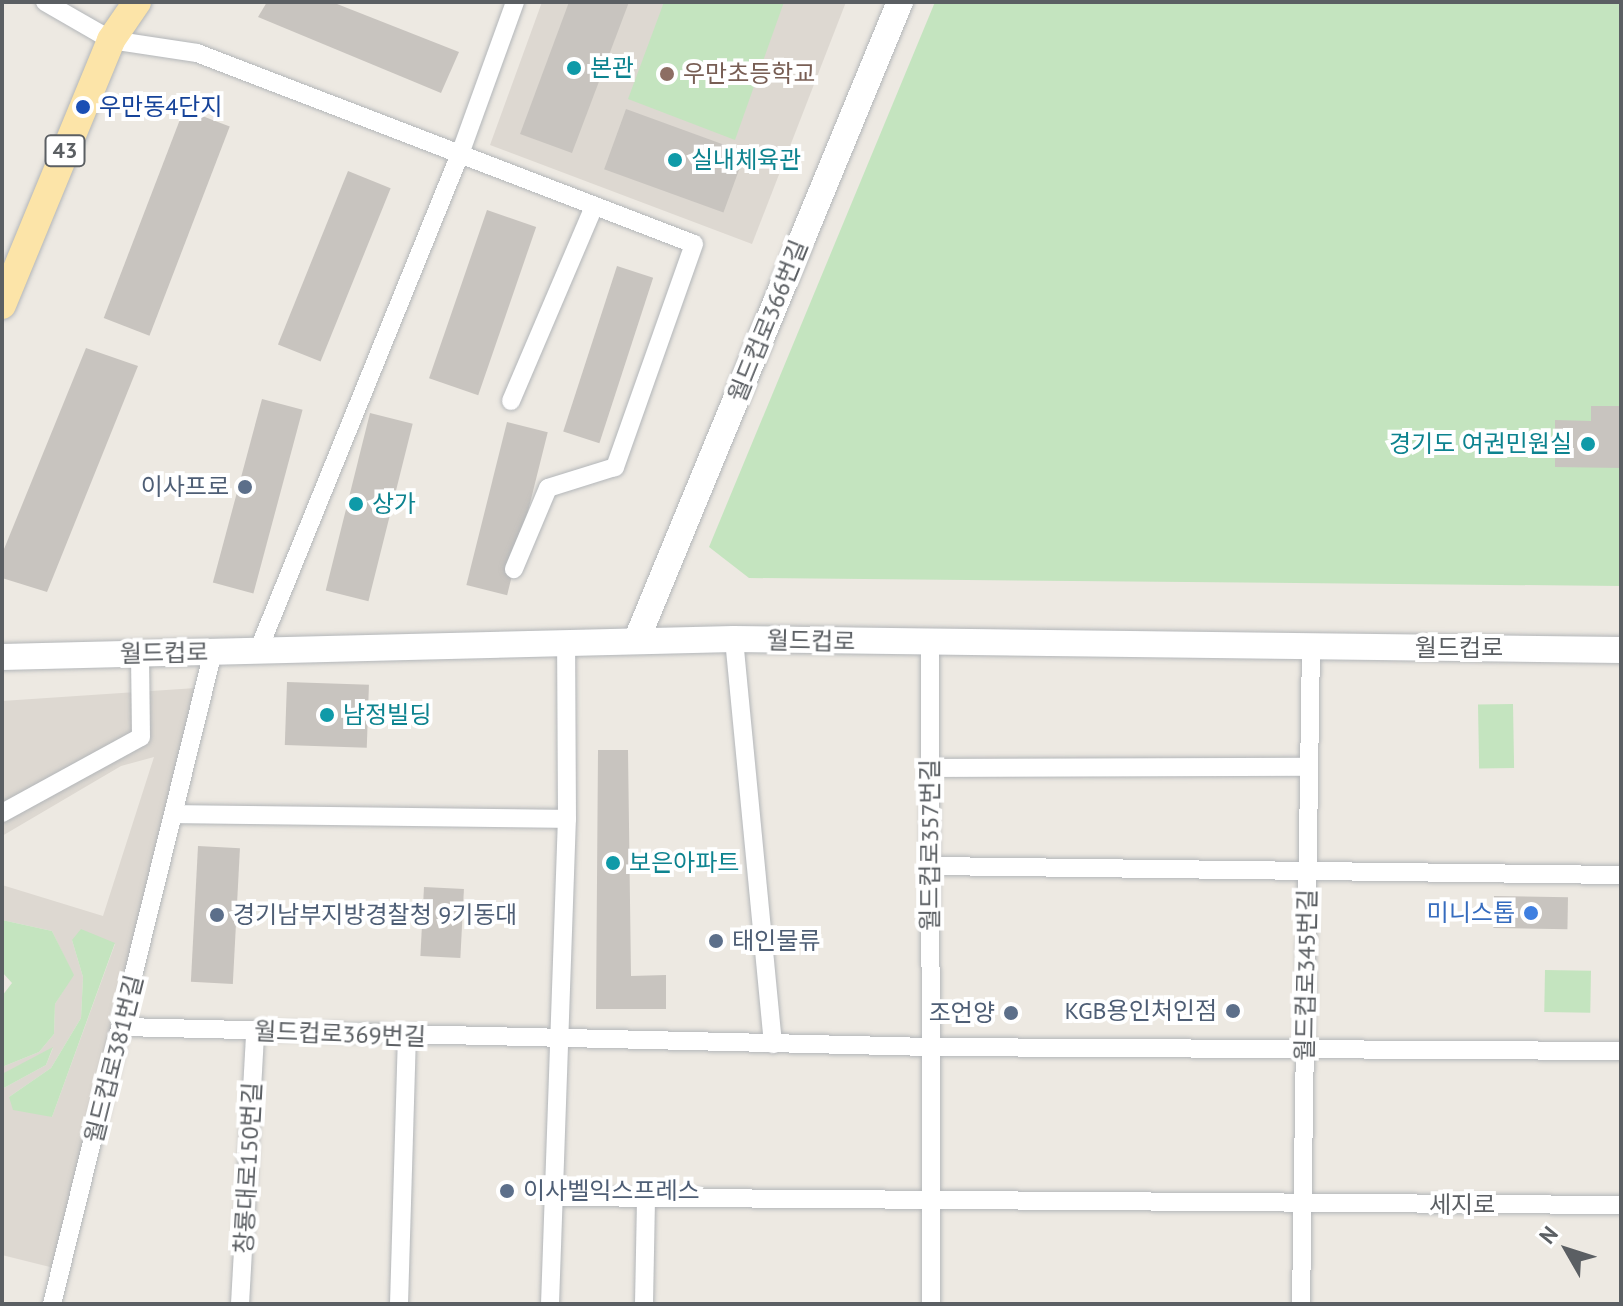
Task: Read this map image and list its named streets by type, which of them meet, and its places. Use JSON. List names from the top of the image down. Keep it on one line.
{"streets":{"main road":["43"],"street":["월드컵로366번길","월드컵로","월드컵로357번길","월드컵로345번길","월드컵로369번길","월드컵로381번길","창룡대로150번길","세지로"]},"crossings":[["월드컵로366번길","월드컵로"],["월드컵로","월드컵로357번길"],["월드컵로","월드컵로345번길"],["월드컵로","월드컵로381번길"],["월드컵로357번길","월드컵로369번길"],["월드컵로345번길","세지로"],["월드컵로369번길","월드컵로381번길"],["월드컵로369번길","창룡대로150번길"]],"places":["본관","우만초등학교","우만동4단지","실내체육관","경기도 여권민원실","이사프로","상가","남정빌딩","보은아파트","미니스톱","경기남부지방경찰청 9기동대","태인물류","KGB용인처인점","조언양","이사벨익스프레스"],"north":"top left"}
